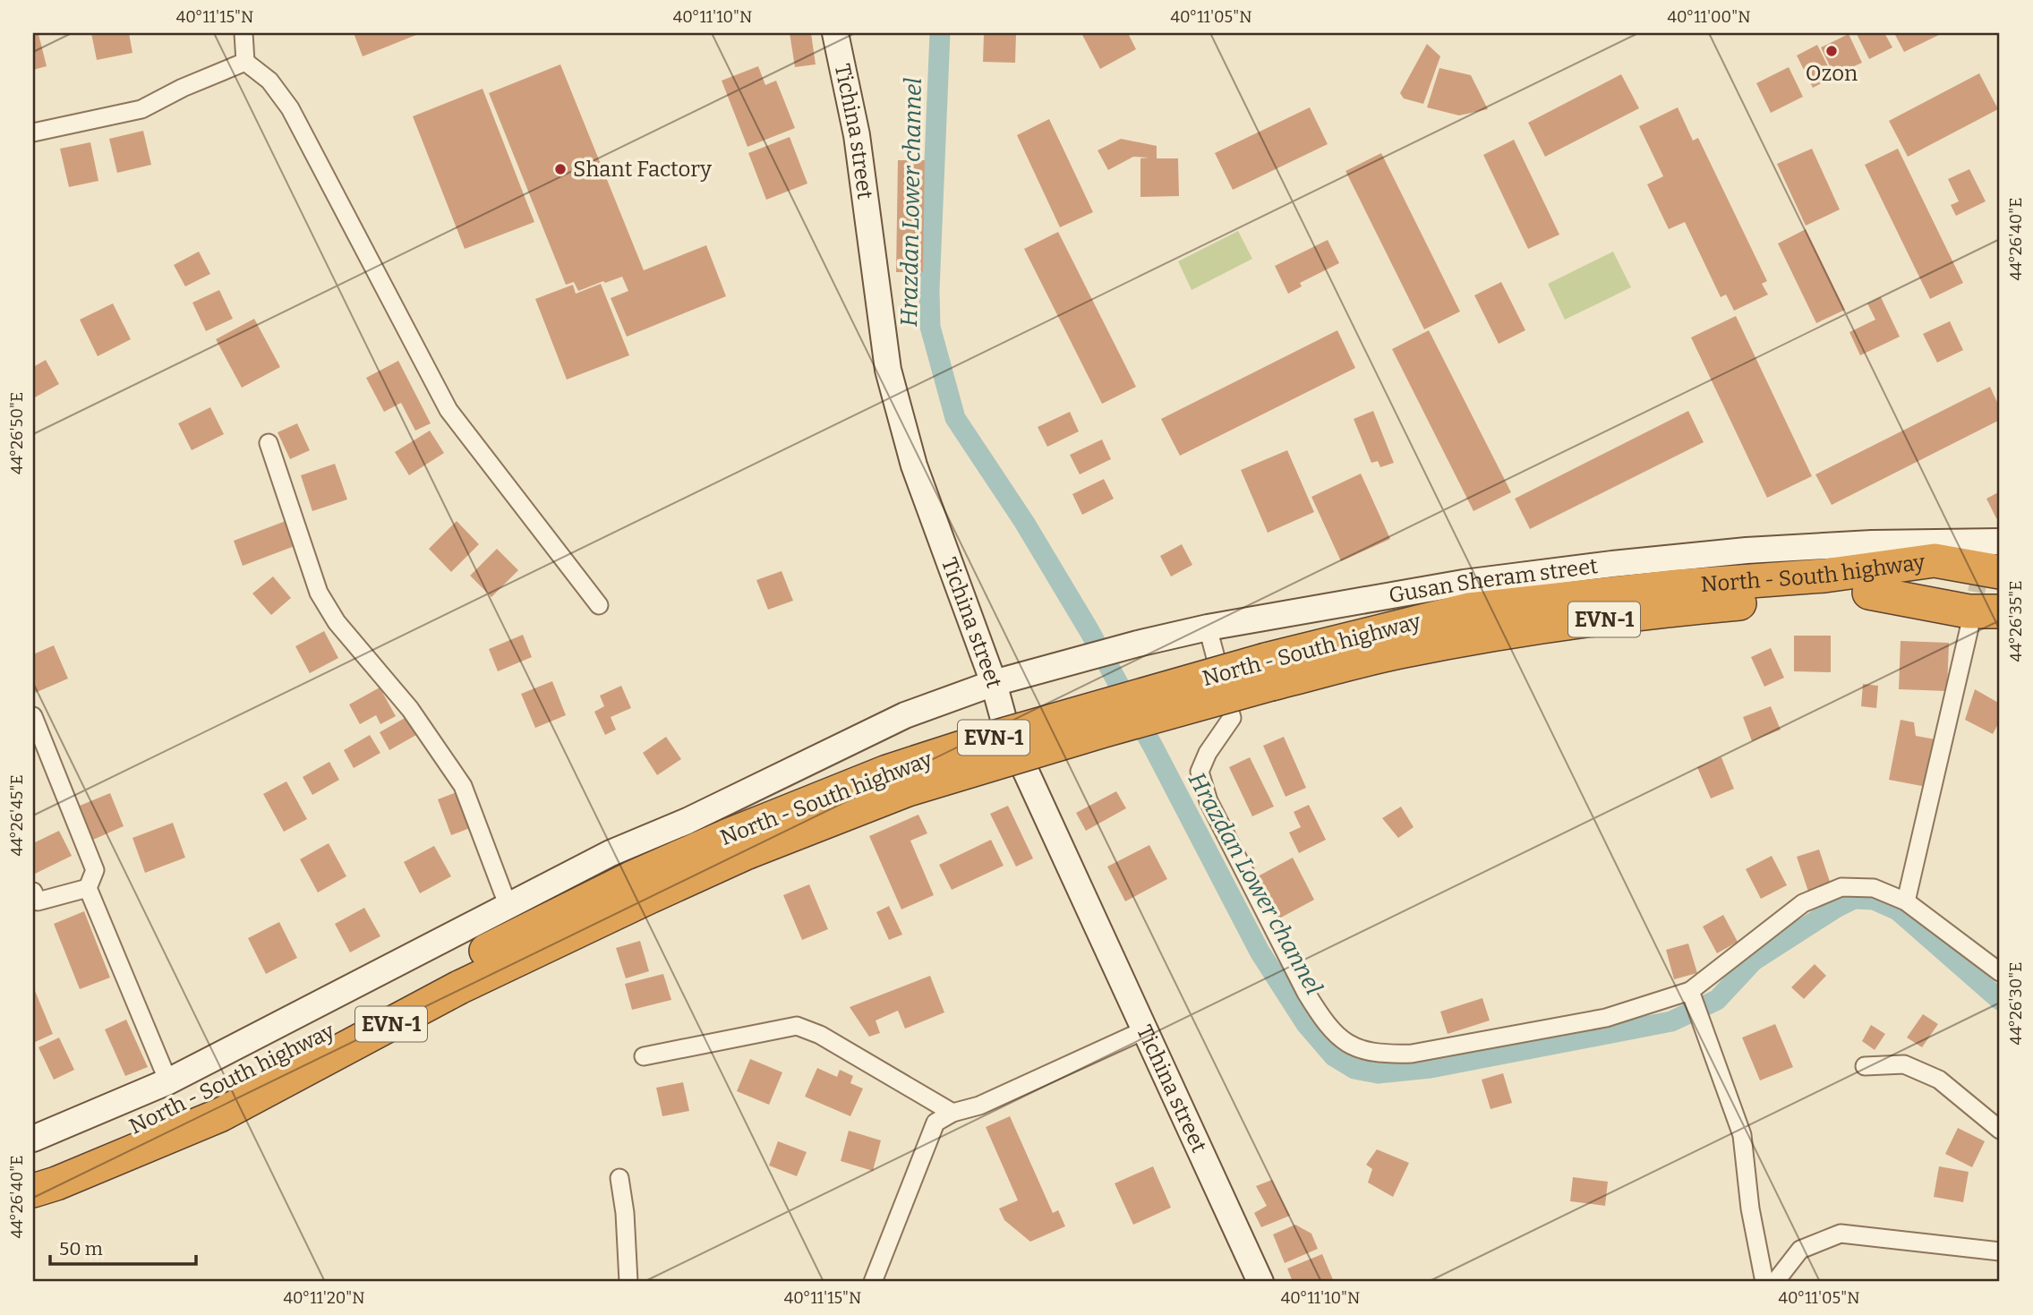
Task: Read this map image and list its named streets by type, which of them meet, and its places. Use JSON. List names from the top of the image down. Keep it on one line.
{"streets":{"highway":["North - South highway","EVN-1"],"street":["Tichina street","Gusan Sheram street"]},"crossings":[["Tichina street","Gusan Sheram street"],["North - South highway","Gusan Sheram street"]],"water":["Hrazdan Lower channel"],"places":["Ozon","Shant Factory"],"scale_bar":"50 m","coordinates":["40°11'15\"N","40°11'10\"N","40°11'05\"N","40°11'00\"N","44°26'40\"E","44°26'50\"E","44°26'35\"E","44°26'45\"E","44°26'30\"E","40°11'20\"N"]}
